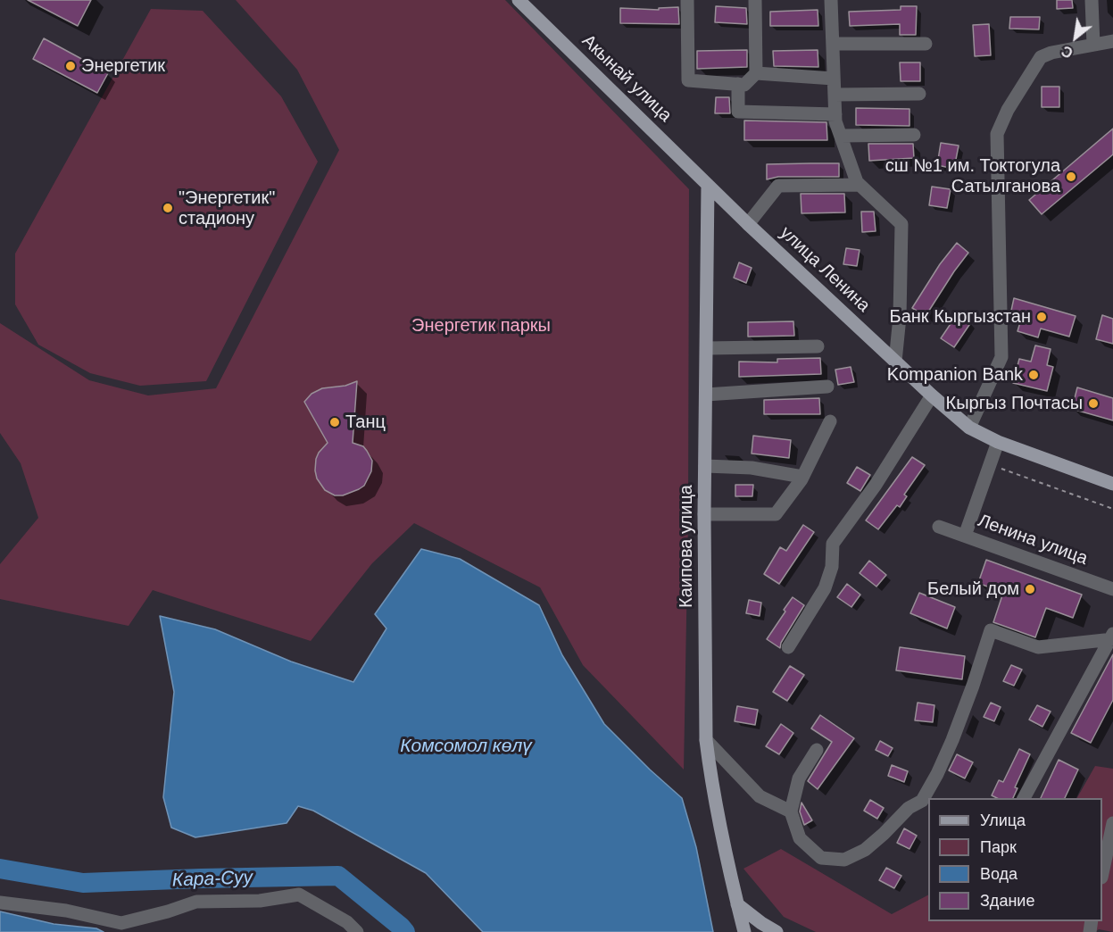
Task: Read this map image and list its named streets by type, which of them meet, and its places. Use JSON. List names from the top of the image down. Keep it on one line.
{"streets":{"main road":["Акынай улица","улица Ленина","Каипова улица"],"street":["Ленина улица"]},"crossings":[["Акынай улица","улица Ленина"],["Акынай улица","Каипова улица"],["улица Ленина","Каипова улица"]],"water":["Комсомол көлү","Кара-Суу"],"parks":["Энергетик паркы"],"places":["Энергетик","сш №1 им. Токтогула Сатылганова","\"Энергетик\" стадиону","Банк Кыргызстан","Kompanion Bank","Кыргыз Почтасы","Танц","Белый дом"],"legend":["Улица","Парк","Вода","Здание"],"north":"bottom left"}
